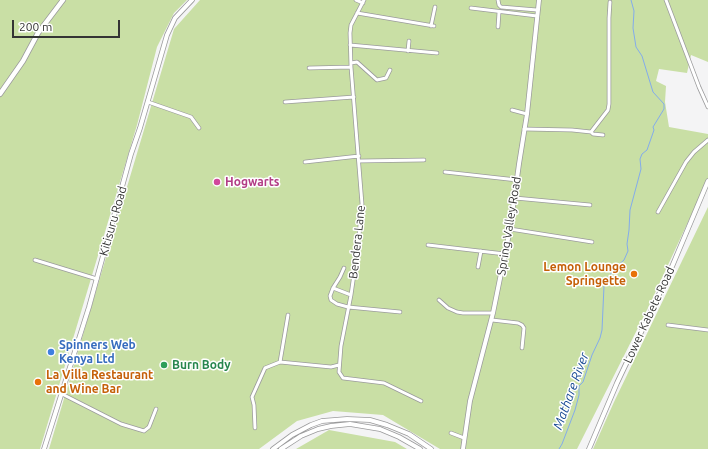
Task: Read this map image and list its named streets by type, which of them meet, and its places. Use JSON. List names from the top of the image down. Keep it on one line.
{"streets":{"street":["Kitisuru Road","Spring Valley Road","Bendera Lane","Lower Kabete Road"]},"water":["Mathare River"],"places":["Hogwarts","Lemon Lounge Springette","Spinners Web Kenya Ltd","Burn Body","La Villa Restaurant and Wine Bar"],"scale_bar":"200 m"}
